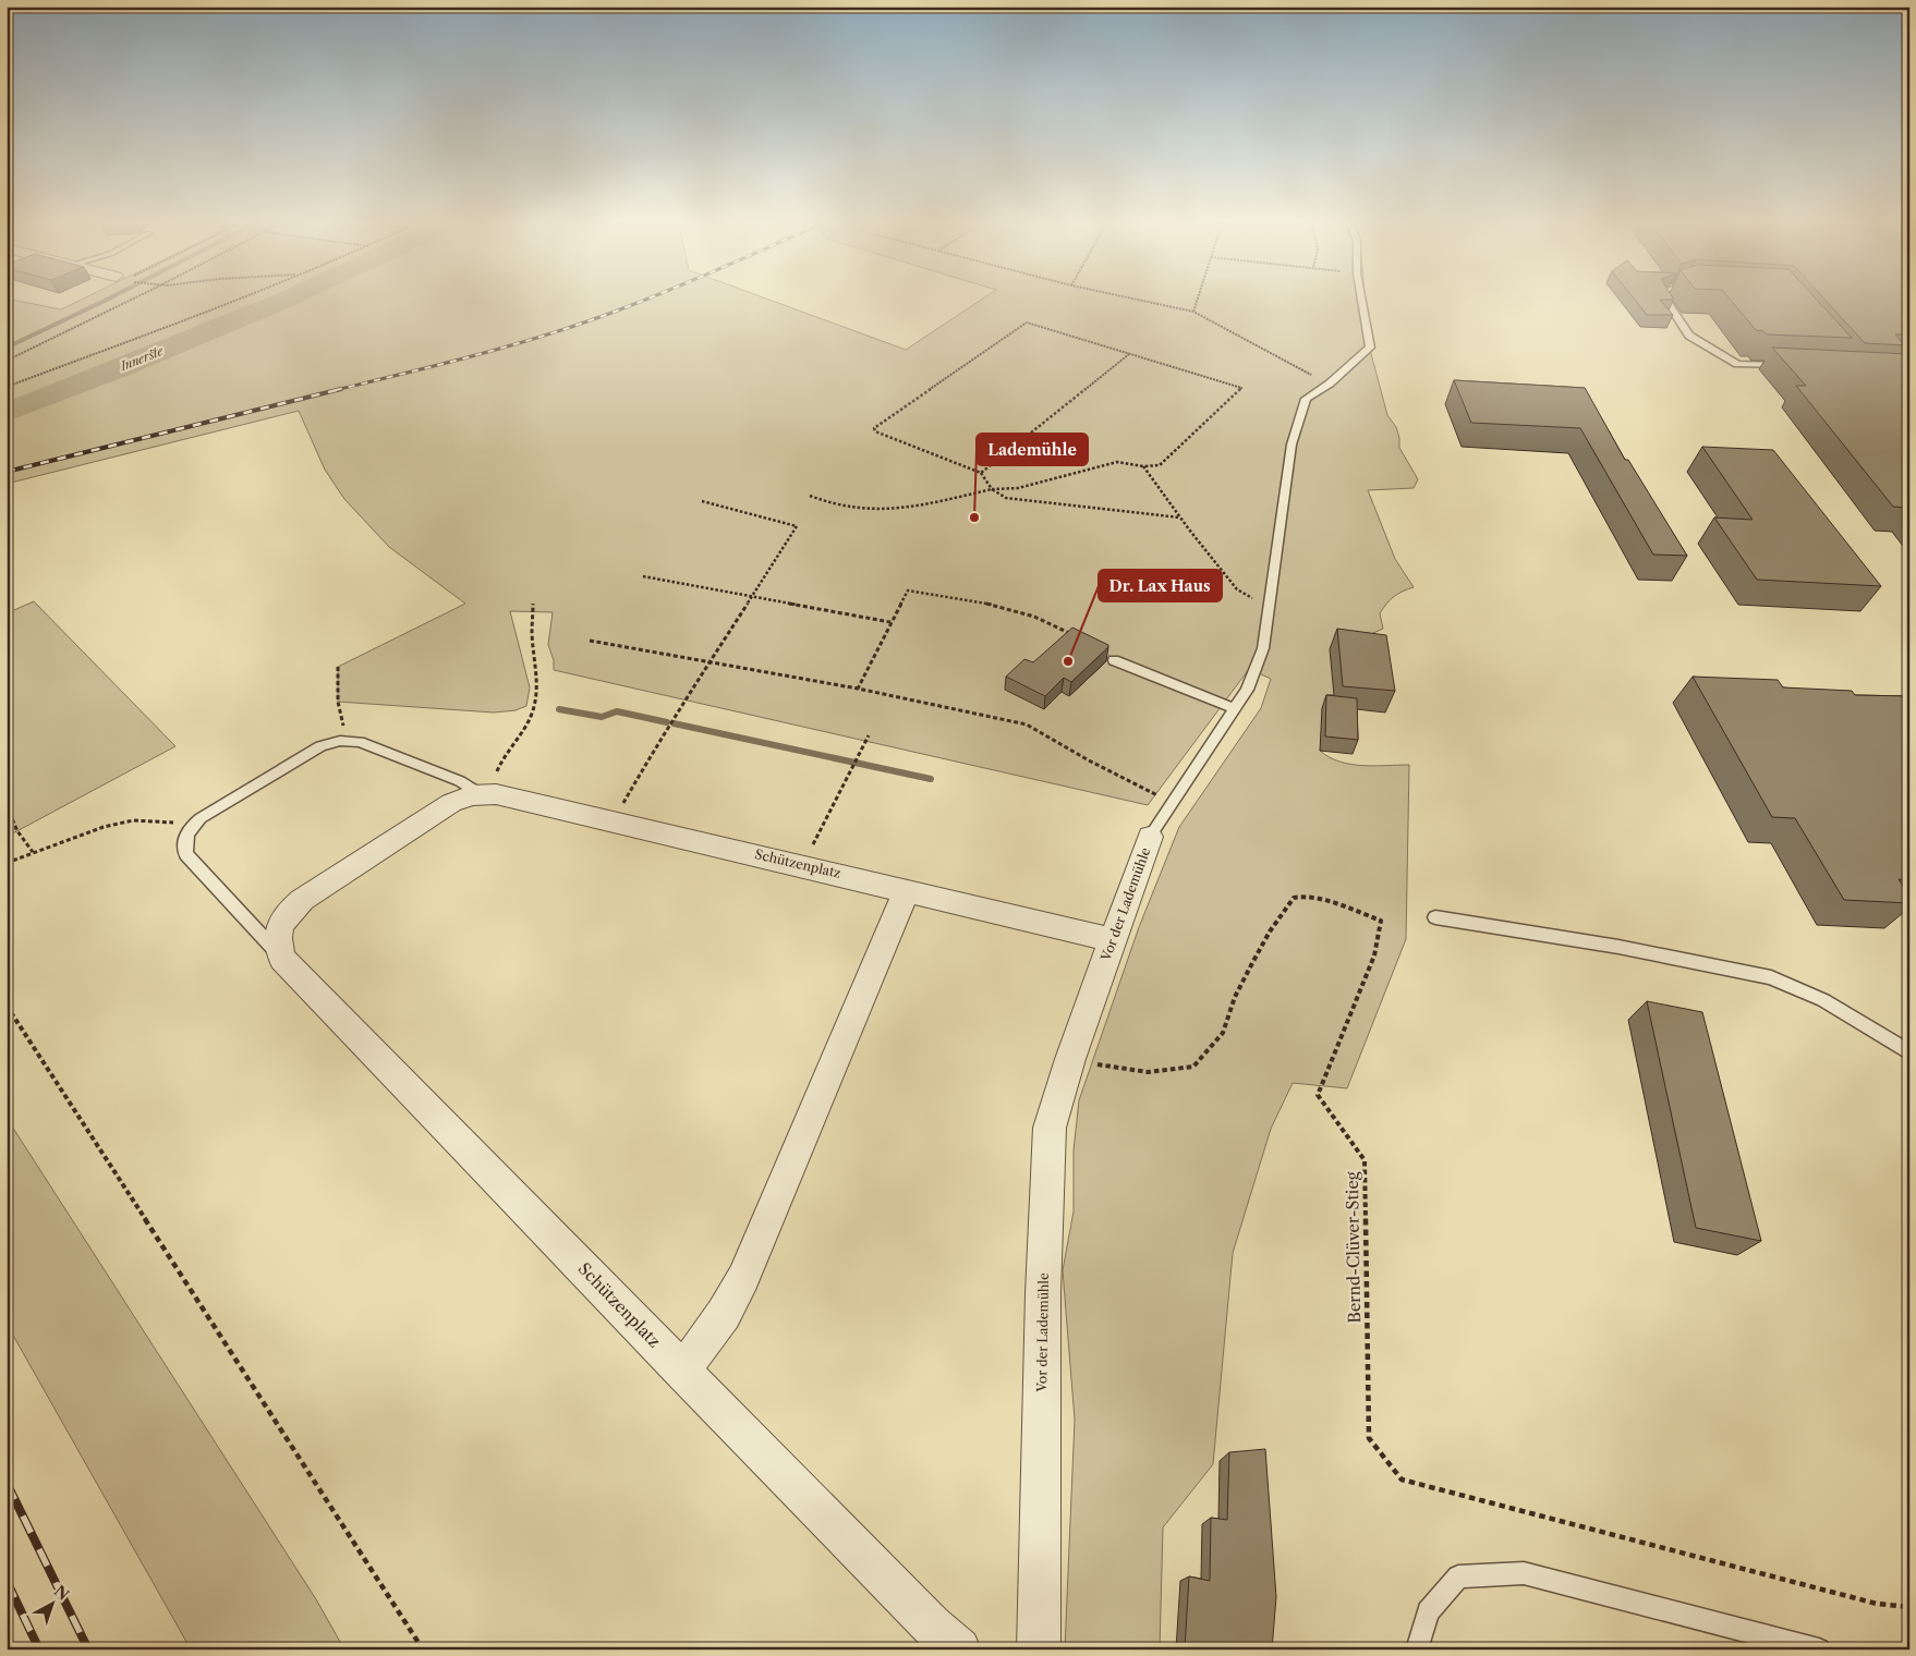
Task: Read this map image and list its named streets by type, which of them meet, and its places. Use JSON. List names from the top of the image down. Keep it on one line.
{"streets":{"street":["Schützenplatz","Vor der Lademühle"],"path":["Bernd-Clüver-Stieg"]},"crossings":[["Schützenplatz","Vor der Lademühle"],["Vor der Lademühle","Bernd-Clüver-Stieg"]],"water":["Innerste"],"places":["Lademühle","Dr. Lax Haus"],"north":"top right"}
